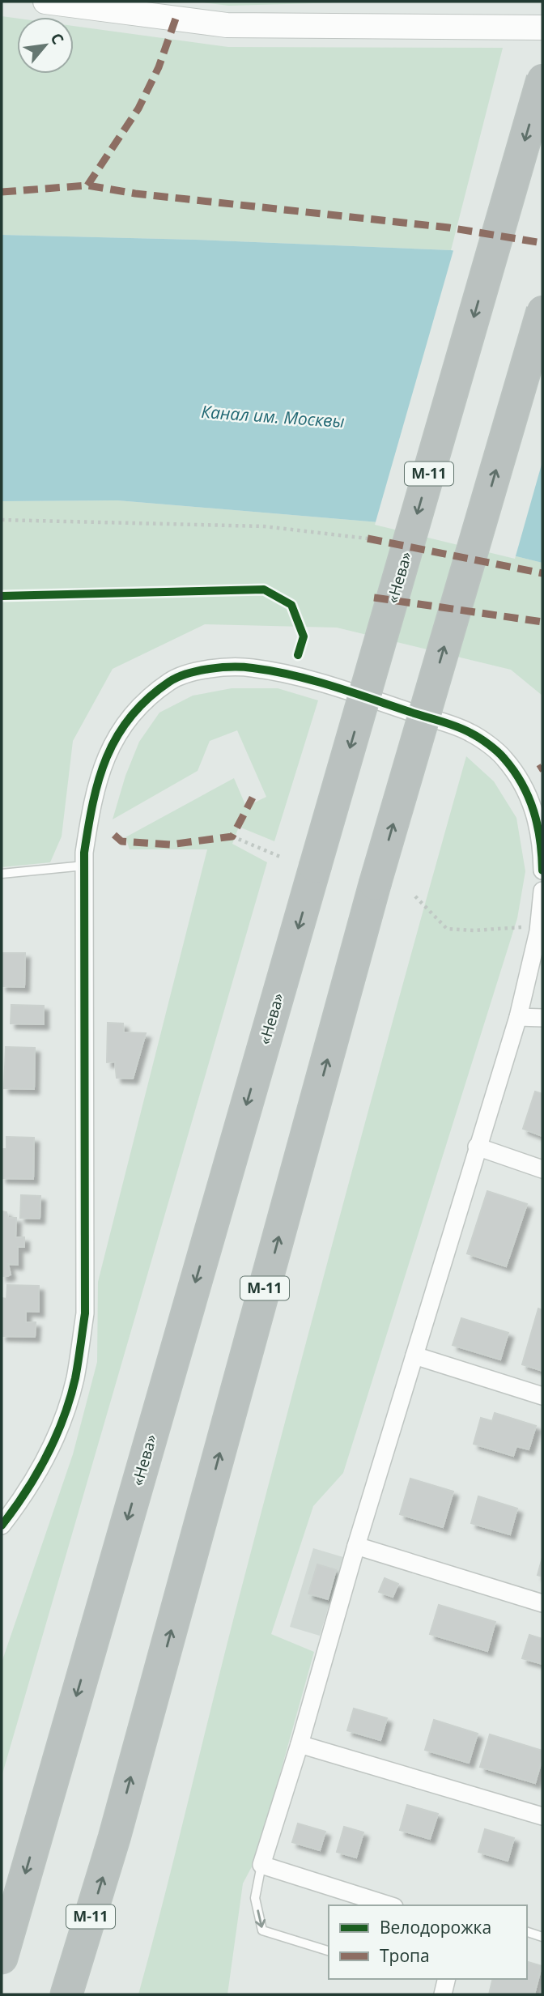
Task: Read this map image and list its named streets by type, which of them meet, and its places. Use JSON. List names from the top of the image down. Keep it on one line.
{"streets":{"highway":["М-11","«Нева»"]},"water":["Канал им. Москвы"],"legend":["Велодорожка","Тропа"],"north":"top right"}
